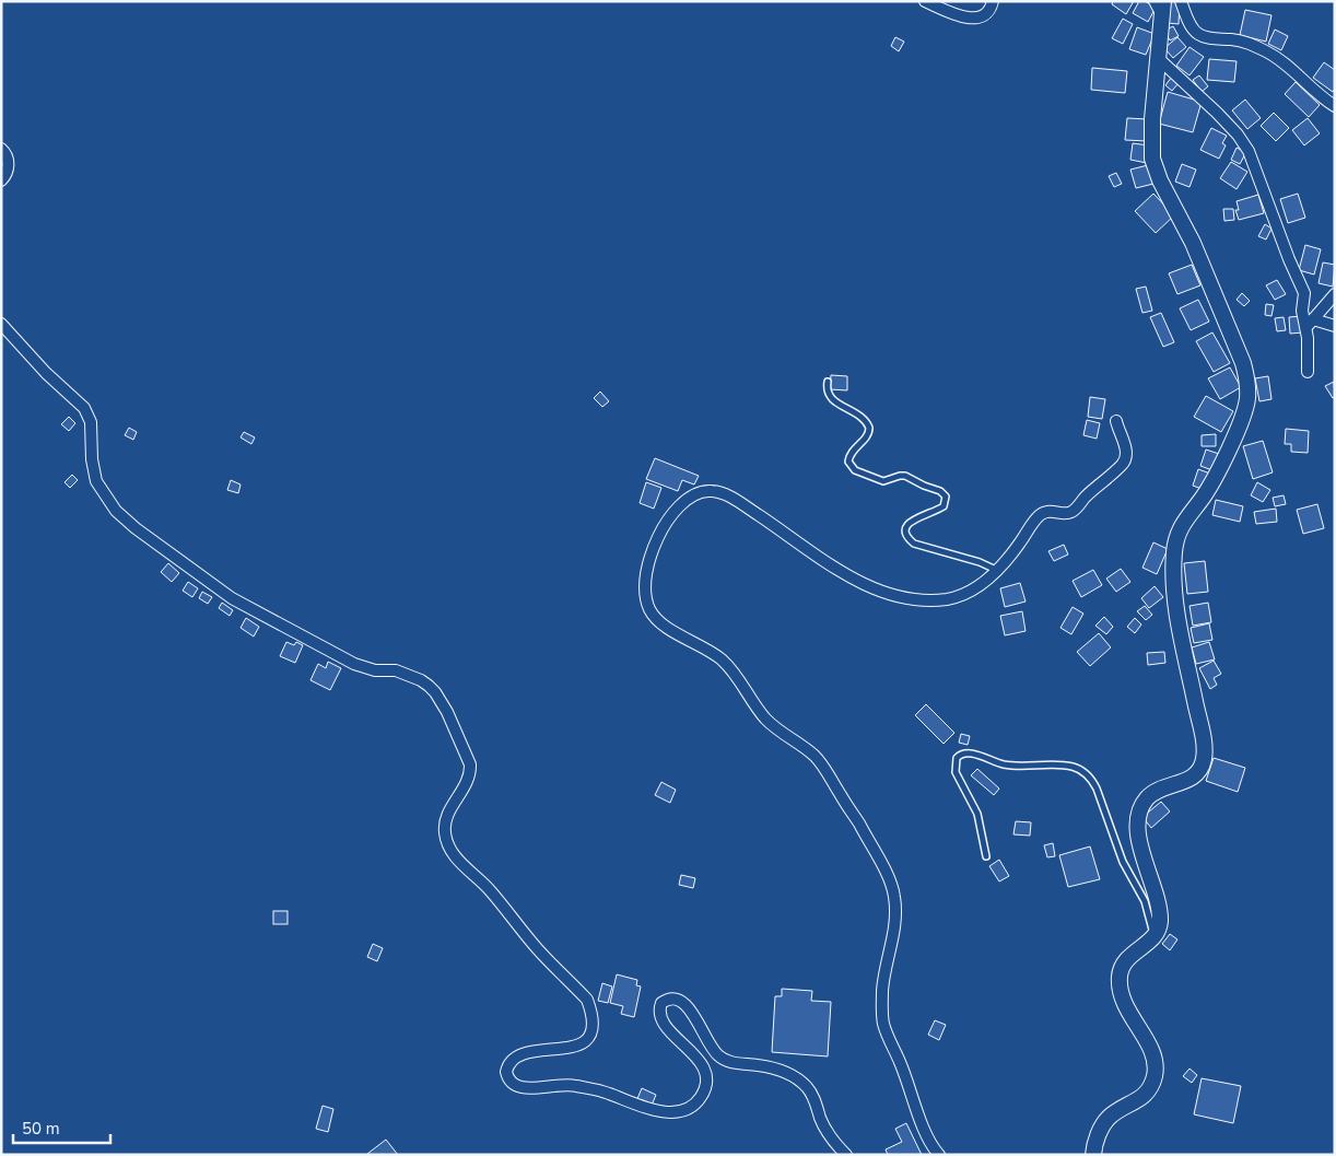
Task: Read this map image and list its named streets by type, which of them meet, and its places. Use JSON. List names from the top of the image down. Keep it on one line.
{"scale_bar":"50 m"}
